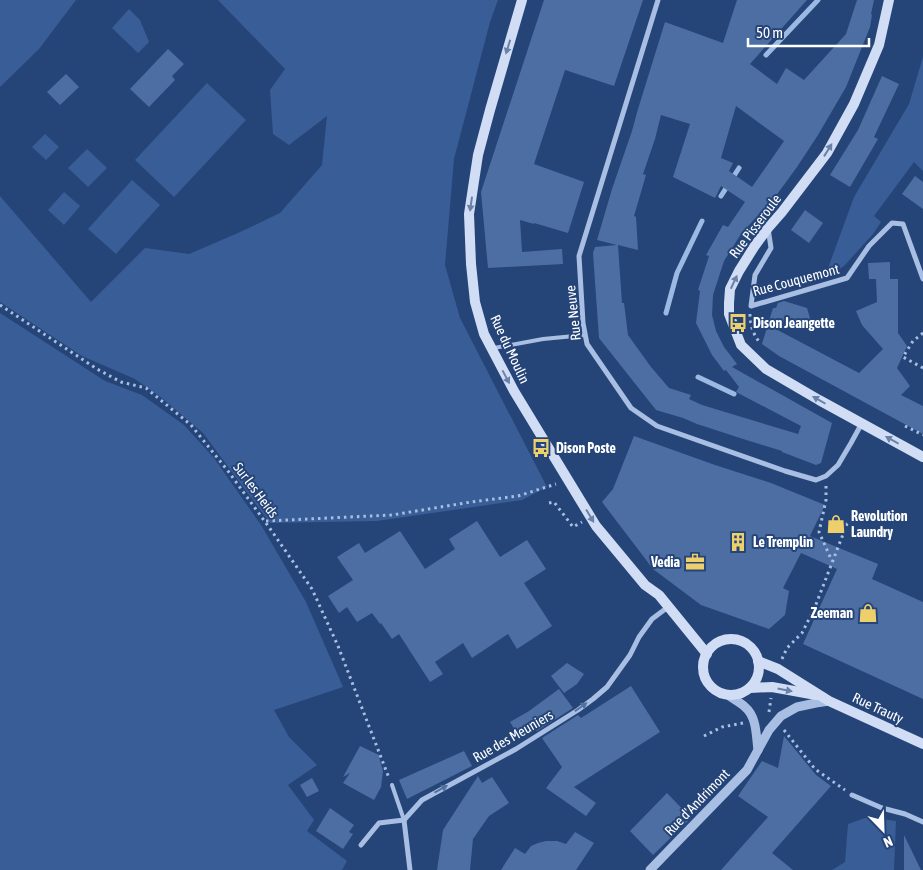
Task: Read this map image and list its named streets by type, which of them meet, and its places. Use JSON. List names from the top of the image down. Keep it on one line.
{"streets":{"main road":["Rue Pisseroule","Rue du Moulin","Rue Trauty"],"street":["Rue Couquemont","Rue Neuve","Rue des Meuniers","Rue d'Andrimont"],"path":["Sur les Heids"]},"crossings":[["Rue Pisseroule","Rue Couquemont"],["Rue du Moulin","Rue Trauty"],["Rue du Moulin","Rue des Meuniers"],["Rue Trauty","Rue d'Andrimont"]],"one_way":["Rue du Moulin","Rue des Meuniers"],"places":{"bus stop":["Dison Jeangette","Dison Poste"],"shop":["Revolution Laundry","Zeeman"],"building":["Le Tremplin"],"office":["Vedia"]},"scale_bar":"50 m","north":"bottom right"}
